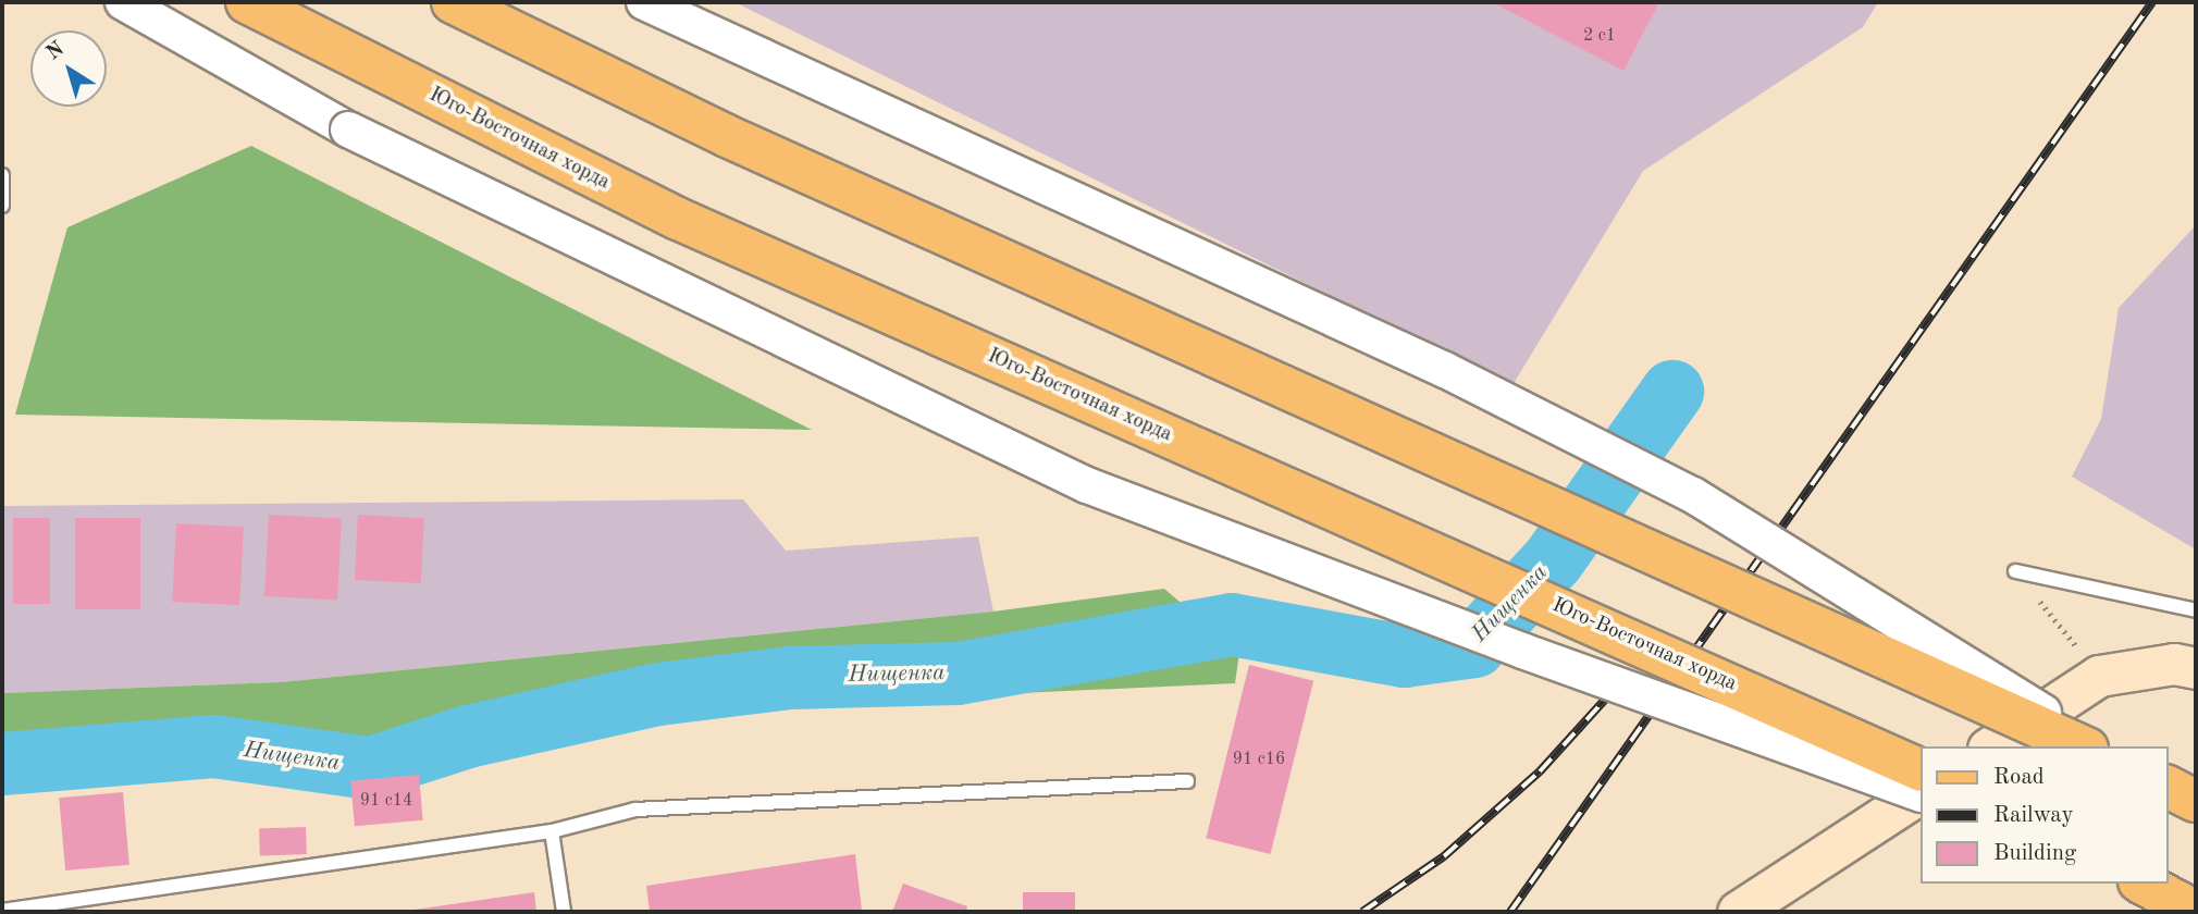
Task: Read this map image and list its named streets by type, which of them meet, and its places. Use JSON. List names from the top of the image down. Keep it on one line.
{"streets":{"main road":["Юго-Восточная хорда"]},"water":["Нищенка"],"house_numbers":["2 с1","91 с16","91 с14"],"legend":["Road","Railway","Building"],"north":"top left"}
